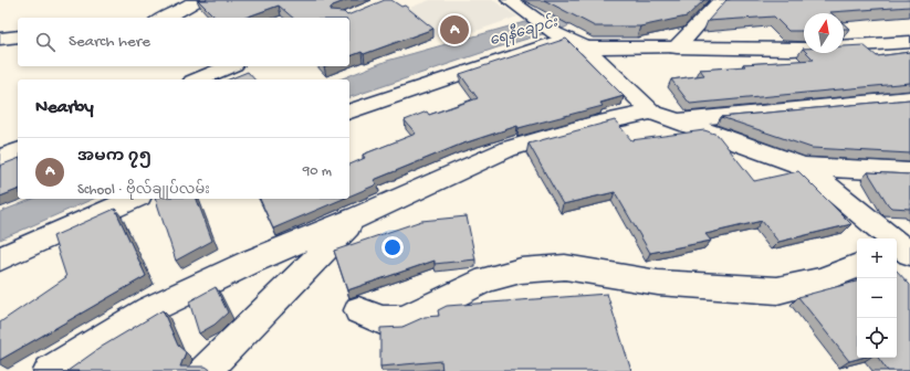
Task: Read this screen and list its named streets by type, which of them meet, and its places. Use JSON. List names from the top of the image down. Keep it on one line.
{"water":["ရေနီချောင်း"],"north":"top","page":{"pins":"A","search":"Search here","heading":"Nearby","list":[{"mark":"A","name":"အမက ၇၅","note":"School · ဗိုလ်‌ချုပ်‌လမ်း","value":"90 m"}],"map_buttons":["+","−"]}}
